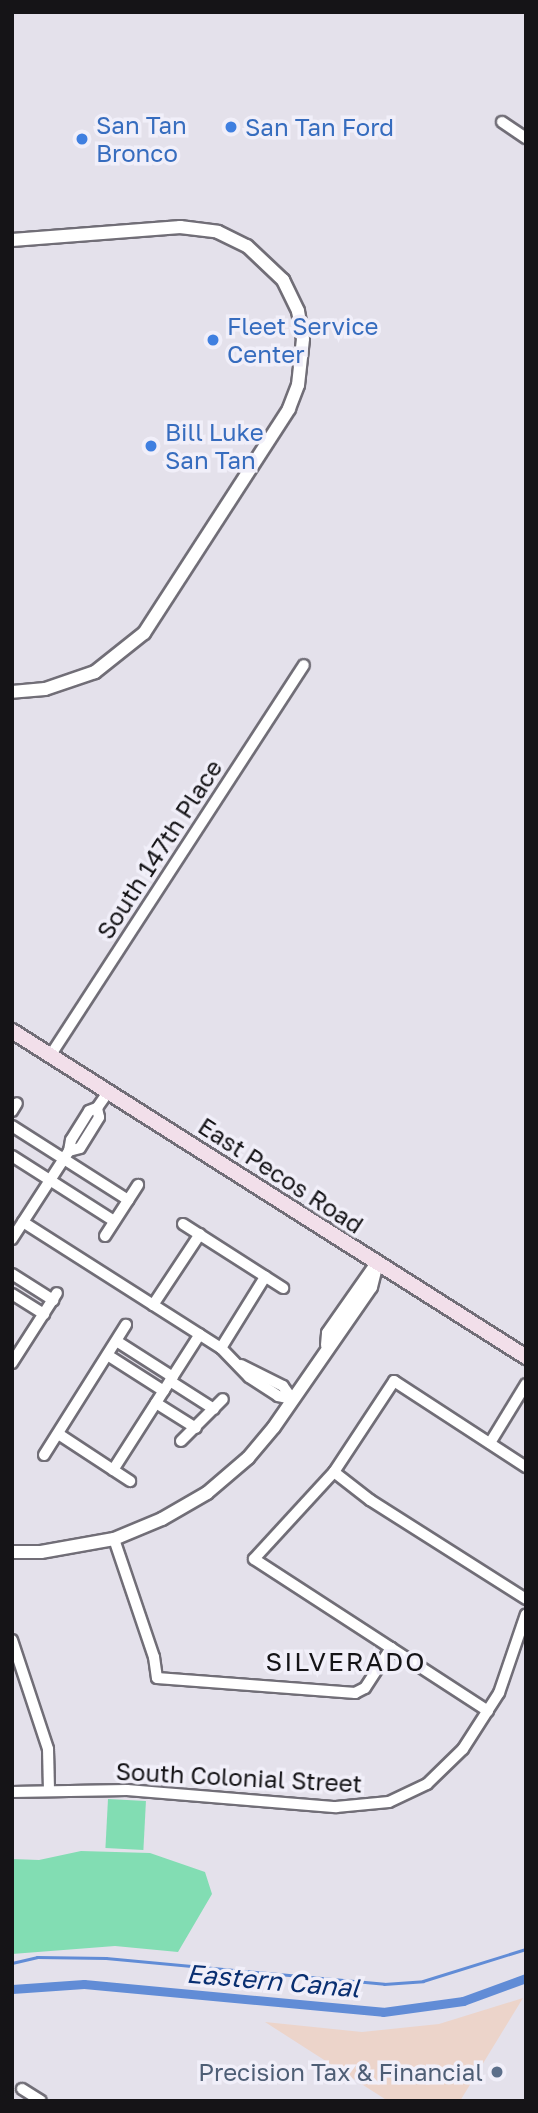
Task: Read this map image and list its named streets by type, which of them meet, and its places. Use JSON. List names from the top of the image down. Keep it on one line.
{"streets":{"main road":["East Pecos Road"],"street":["South 147th Place","South Colonial Street"]},"crossings":[["South 147th Place","East Pecos Road"]],"districts":["SILVERADO"],"water":["Eastern Canal"],"places":["San Tan Ford","San Tan Bronco","Fleet Service Center","Bill Luke San Tan","Precision Tax & Financial"]}
